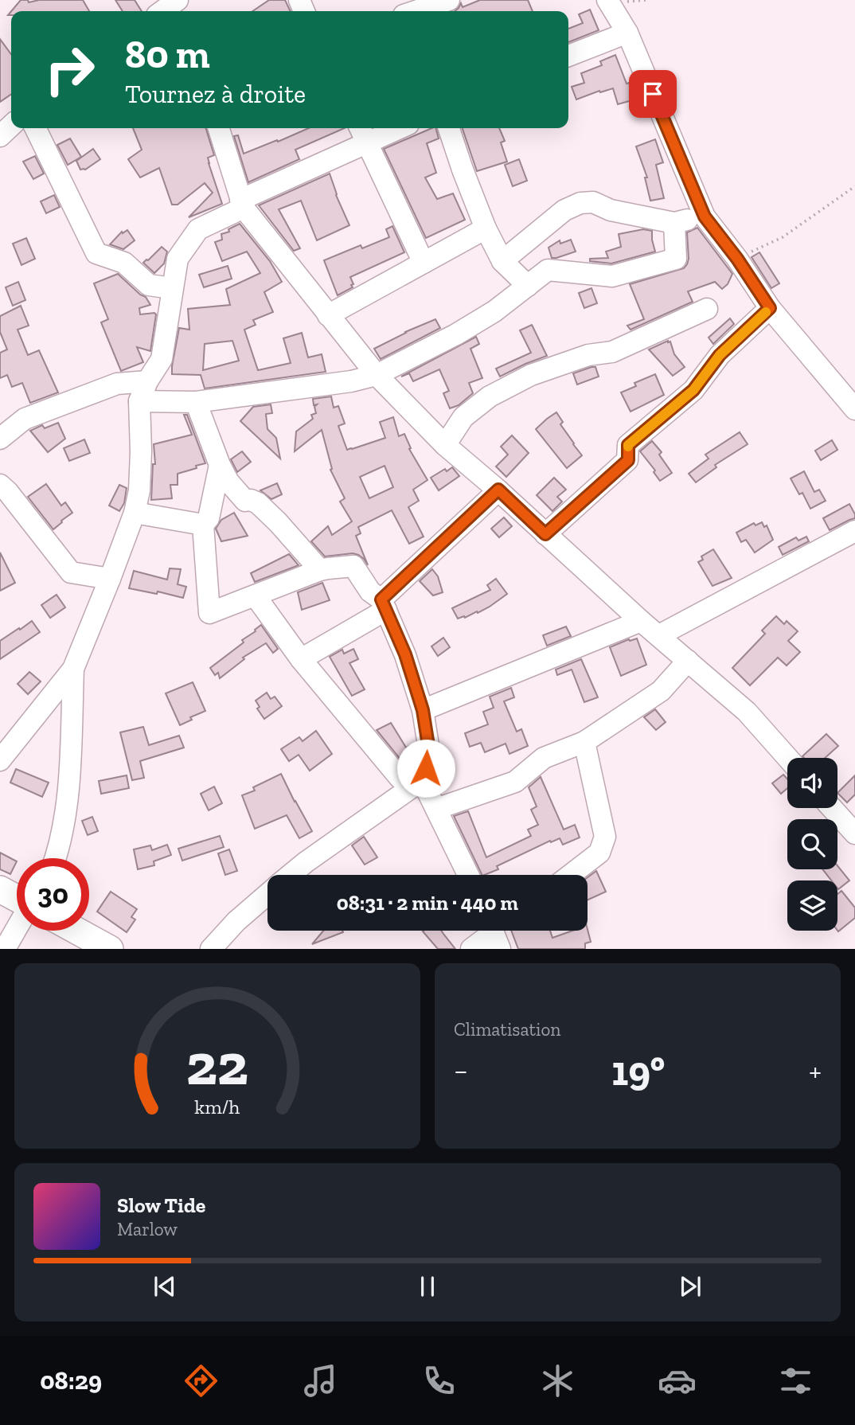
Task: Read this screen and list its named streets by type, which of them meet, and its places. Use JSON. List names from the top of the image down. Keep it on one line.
{"page":{"turn":["80 m","Tournez à droite"],"limit":"30","trip":"08:31 · 2 min · 440 m","tile":"Climatisation","heat":["−","19°","+"],"song":["Slow Tide","Marlow"],"tabs":"08:29","gauge":["22","km/h"]}}
